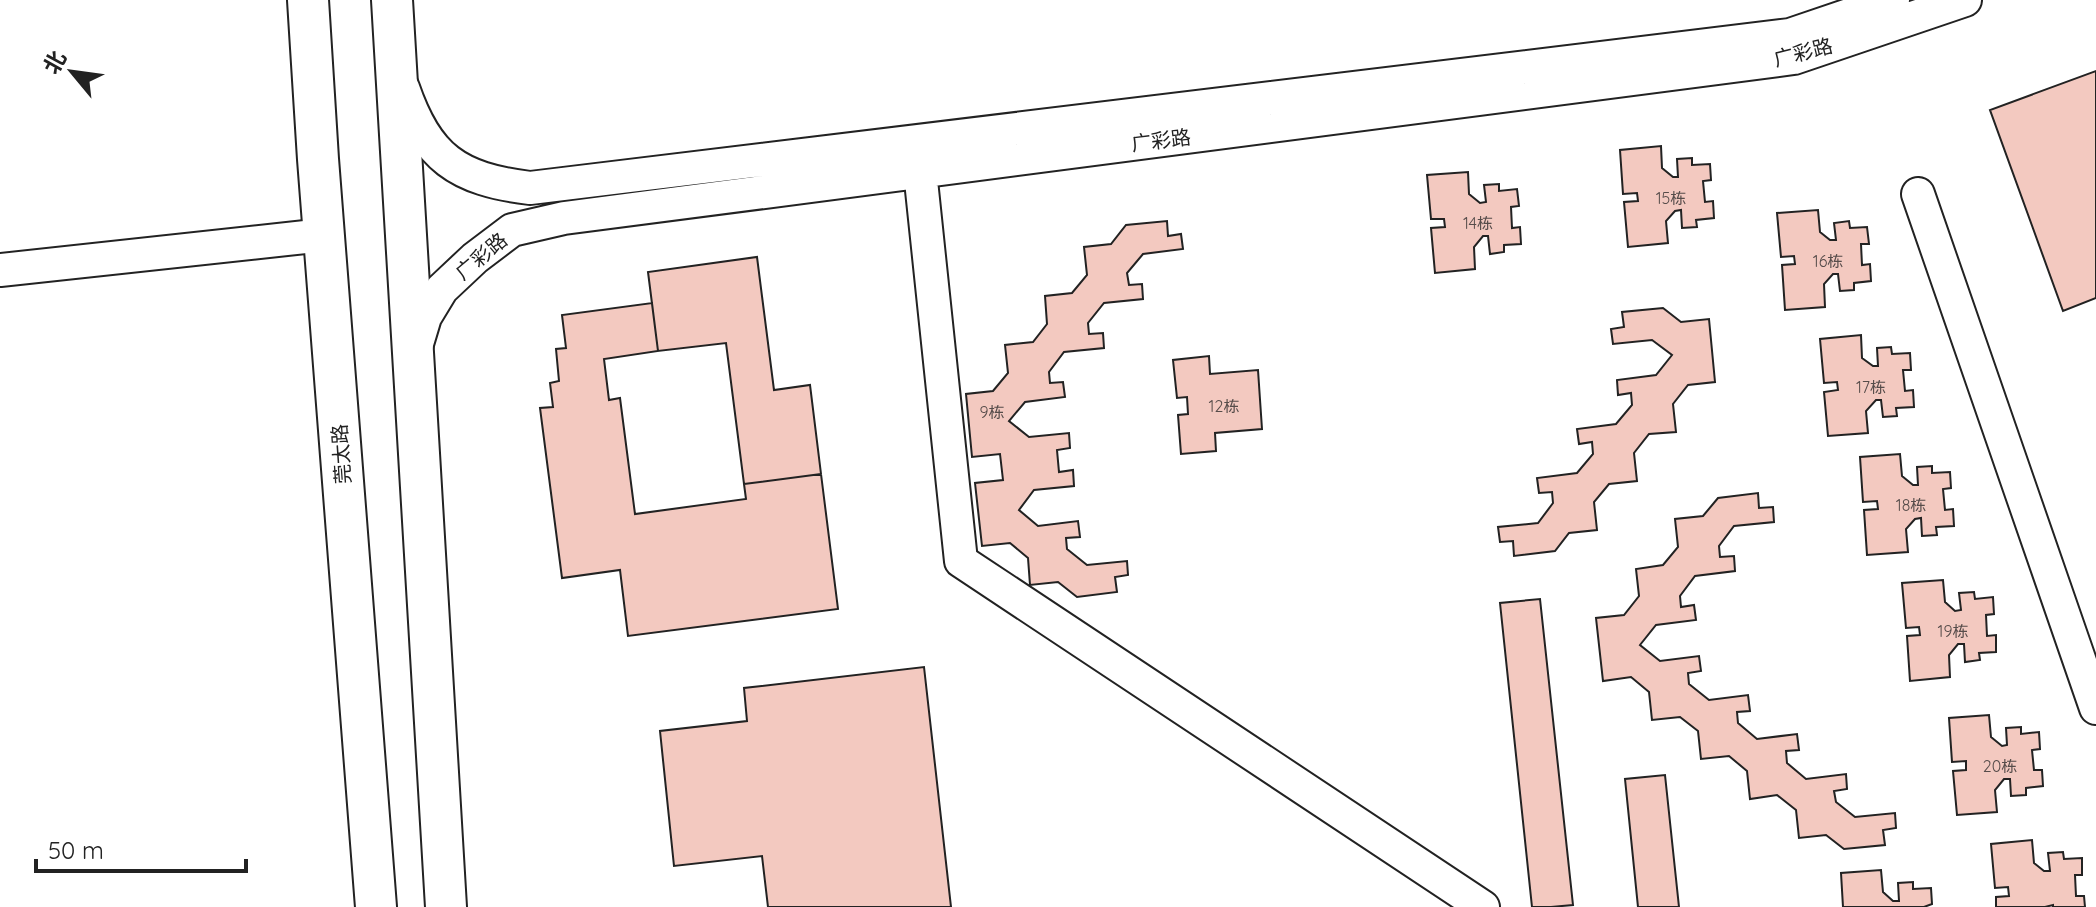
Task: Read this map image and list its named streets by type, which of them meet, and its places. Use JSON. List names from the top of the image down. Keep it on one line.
{"streets":{"main road":["莞太路"],"street":["广彩路"]},"house_numbers":["15栋","14栋","16栋","17栋","12栋","9栋","18栋","19栋","20栋"],"scale_bar":"50 m","north":"top left"}
